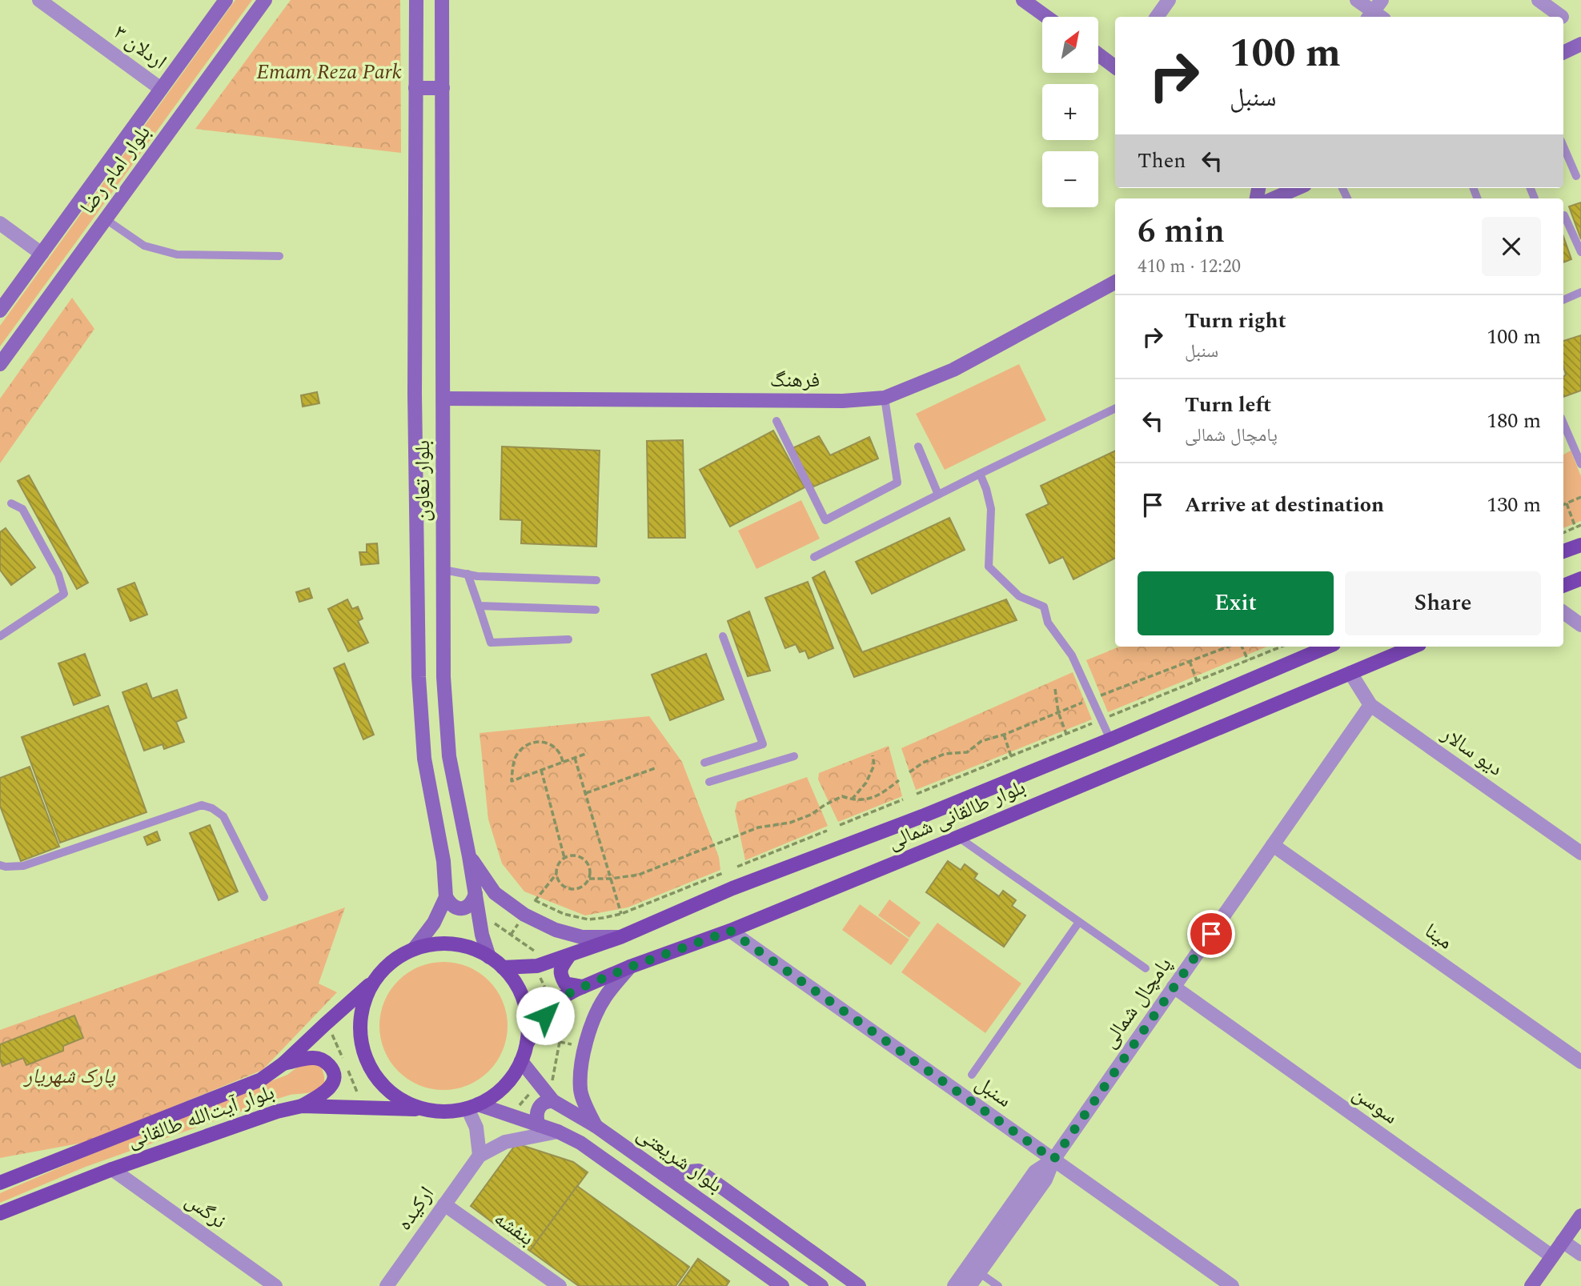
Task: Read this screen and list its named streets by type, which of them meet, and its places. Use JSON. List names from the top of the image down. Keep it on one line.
{"streets":{"main road":["بلوار امام رضا","فرهنگ","بلوار تعاون","بلوار طالقانی شمالی","بلوار آیت‌الله طالقانی","بلوار شریعتی"],"street":["اردلان ۳","دیو سالار","مینا","پامچال شمالی","سنبل","سوسن","ارکیده","نرگس","بنفشه"]},"crossings":[["اردلان ۳","بلوار امام رضا"],["فرهنگ","بلوار تعاون"],["بلوار تعاون","بلوار طالقانی شمالی"],["بلوار تعاون","بلوار آیت‌الله طالقانی"],["بلوار تعاون","بلوار شریعتی"],["دیو سالار","بلوار طالقانی شمالی"],["دیو سالار","پامچال شمالی"],["بلوار طالقانی شمالی","سنبل"],["بلوار طالقانی شمالی","بلوار آیت‌الله طالقانی"],["بلوار طالقانی شمالی","بلوار شریعتی"],["مینا","پامچال شمالی"],["پامچال شمالی","سنبل"],["پامچال شمالی","سوسن"],["بلوار آیت‌الله طالقانی","بلوار شریعتی"],["بلوار آیت‌الله طالقانی","نرگس"],["بلوار شریعتی","ارکیده"],["ارکیده","بنفشه"]],"parks":["Emam Reza Park","پارک شهریار"],"north":"top right","page":{"map_buttons":["+","−"],"turn":["100 m","سنبل"],"then":"Then","heading":["6 min","410 m · 12:20"],"list":[{"name":"Turn right","note":"سنبل","value":"100 m"},{"name":"Turn left","note":"پامچال شمالی","value":"180 m"},{"name":"Arrive at destination","value":"130 m"}],"buttons":["Exit","Share"]}}
